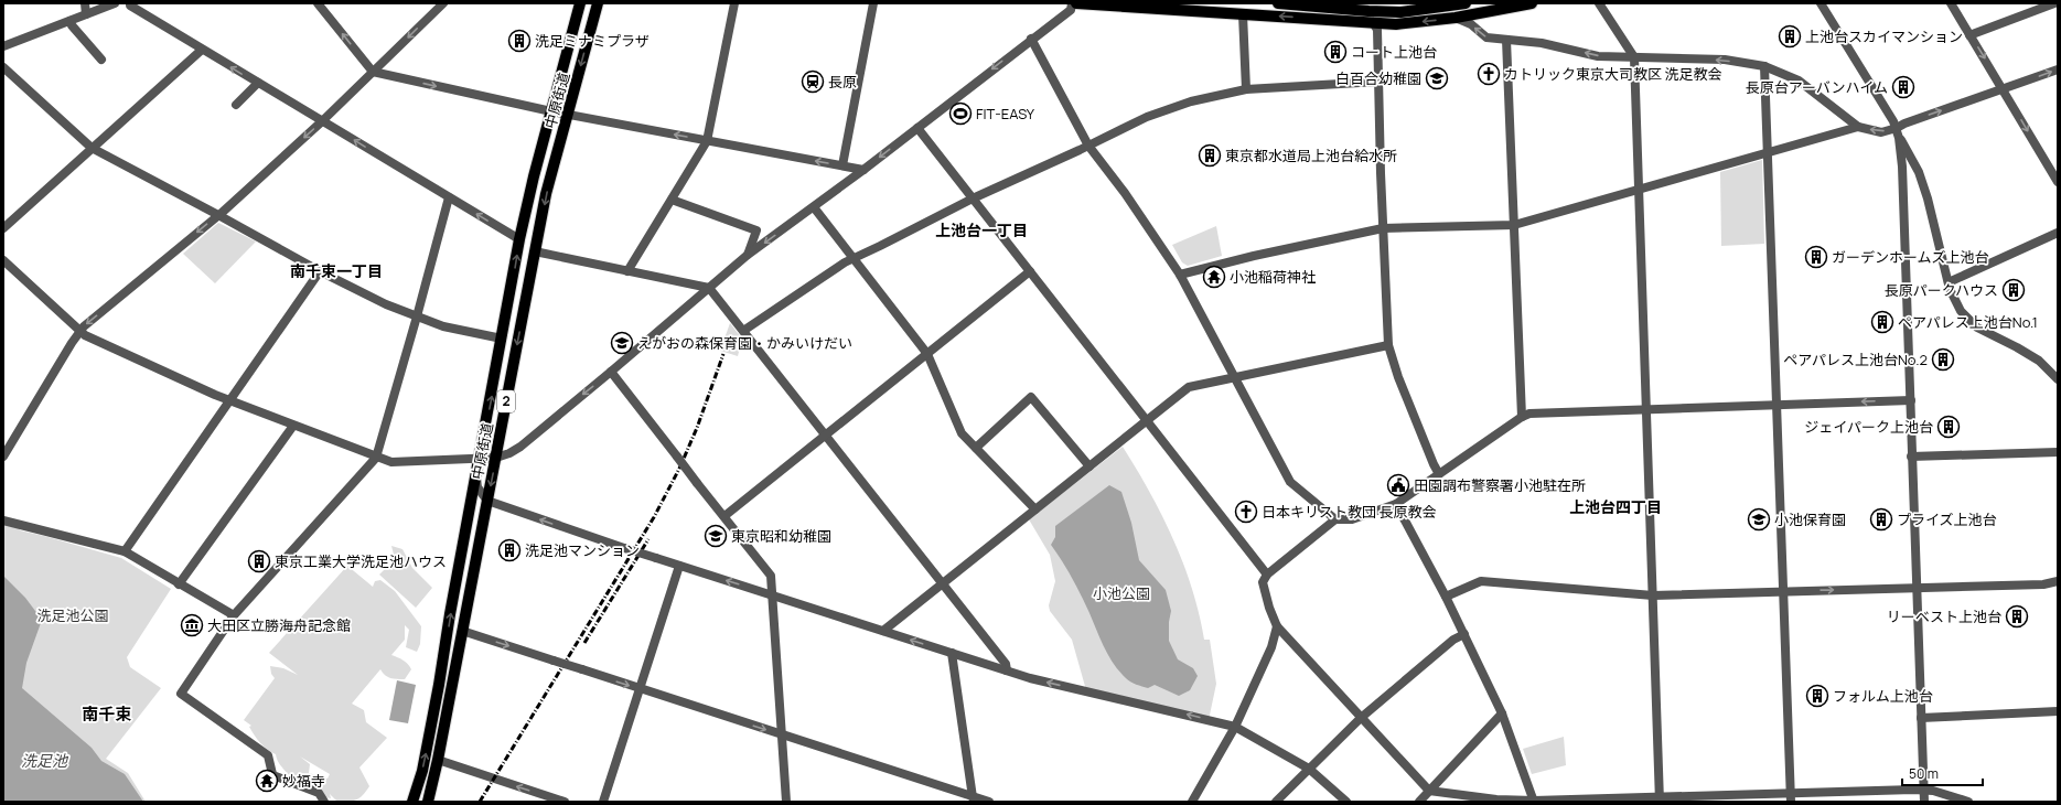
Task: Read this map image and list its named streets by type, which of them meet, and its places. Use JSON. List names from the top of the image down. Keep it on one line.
{"streets":{"main road":["中原街道","2"]},"districts":["上池台一丁目","南千束一丁目","上池台四丁目","南千束"],"water":["洗足池"],"parks":["小池公園","洗足池公園"],"places":{"building":["上池台スカイマンション","洗足ミナミプラザ","コート上池台","長原台アーバンハイム","東京都水道局上池台給水所","ガーデンホームズ上池台","長原パークハウス","ペアパレス上池台No.1","ペアパレス上池台No.2","ジェイパーク上池台","プライズ上池台","洗足池マンション","東京工業大学洗足池ハウス","リーベスト上池台","フォルム上池台"],"church":["カトリック東京大司教区 洗足教会","日本キリスト教団 長原教会"],"school or university":["白百合幼稚園","えがおの森保育園・かみいけだい","小池保育園","東京昭和幼稚園"],"station":["長原"],"sports":["FIT-EASY"],"temple":["小池稲荷神社","妙福寺"],"public building":["田園調布警察署小池駐在所"],"museum":["大田区立勝海舟記念館"]},"scale_bar":"50 m"}
